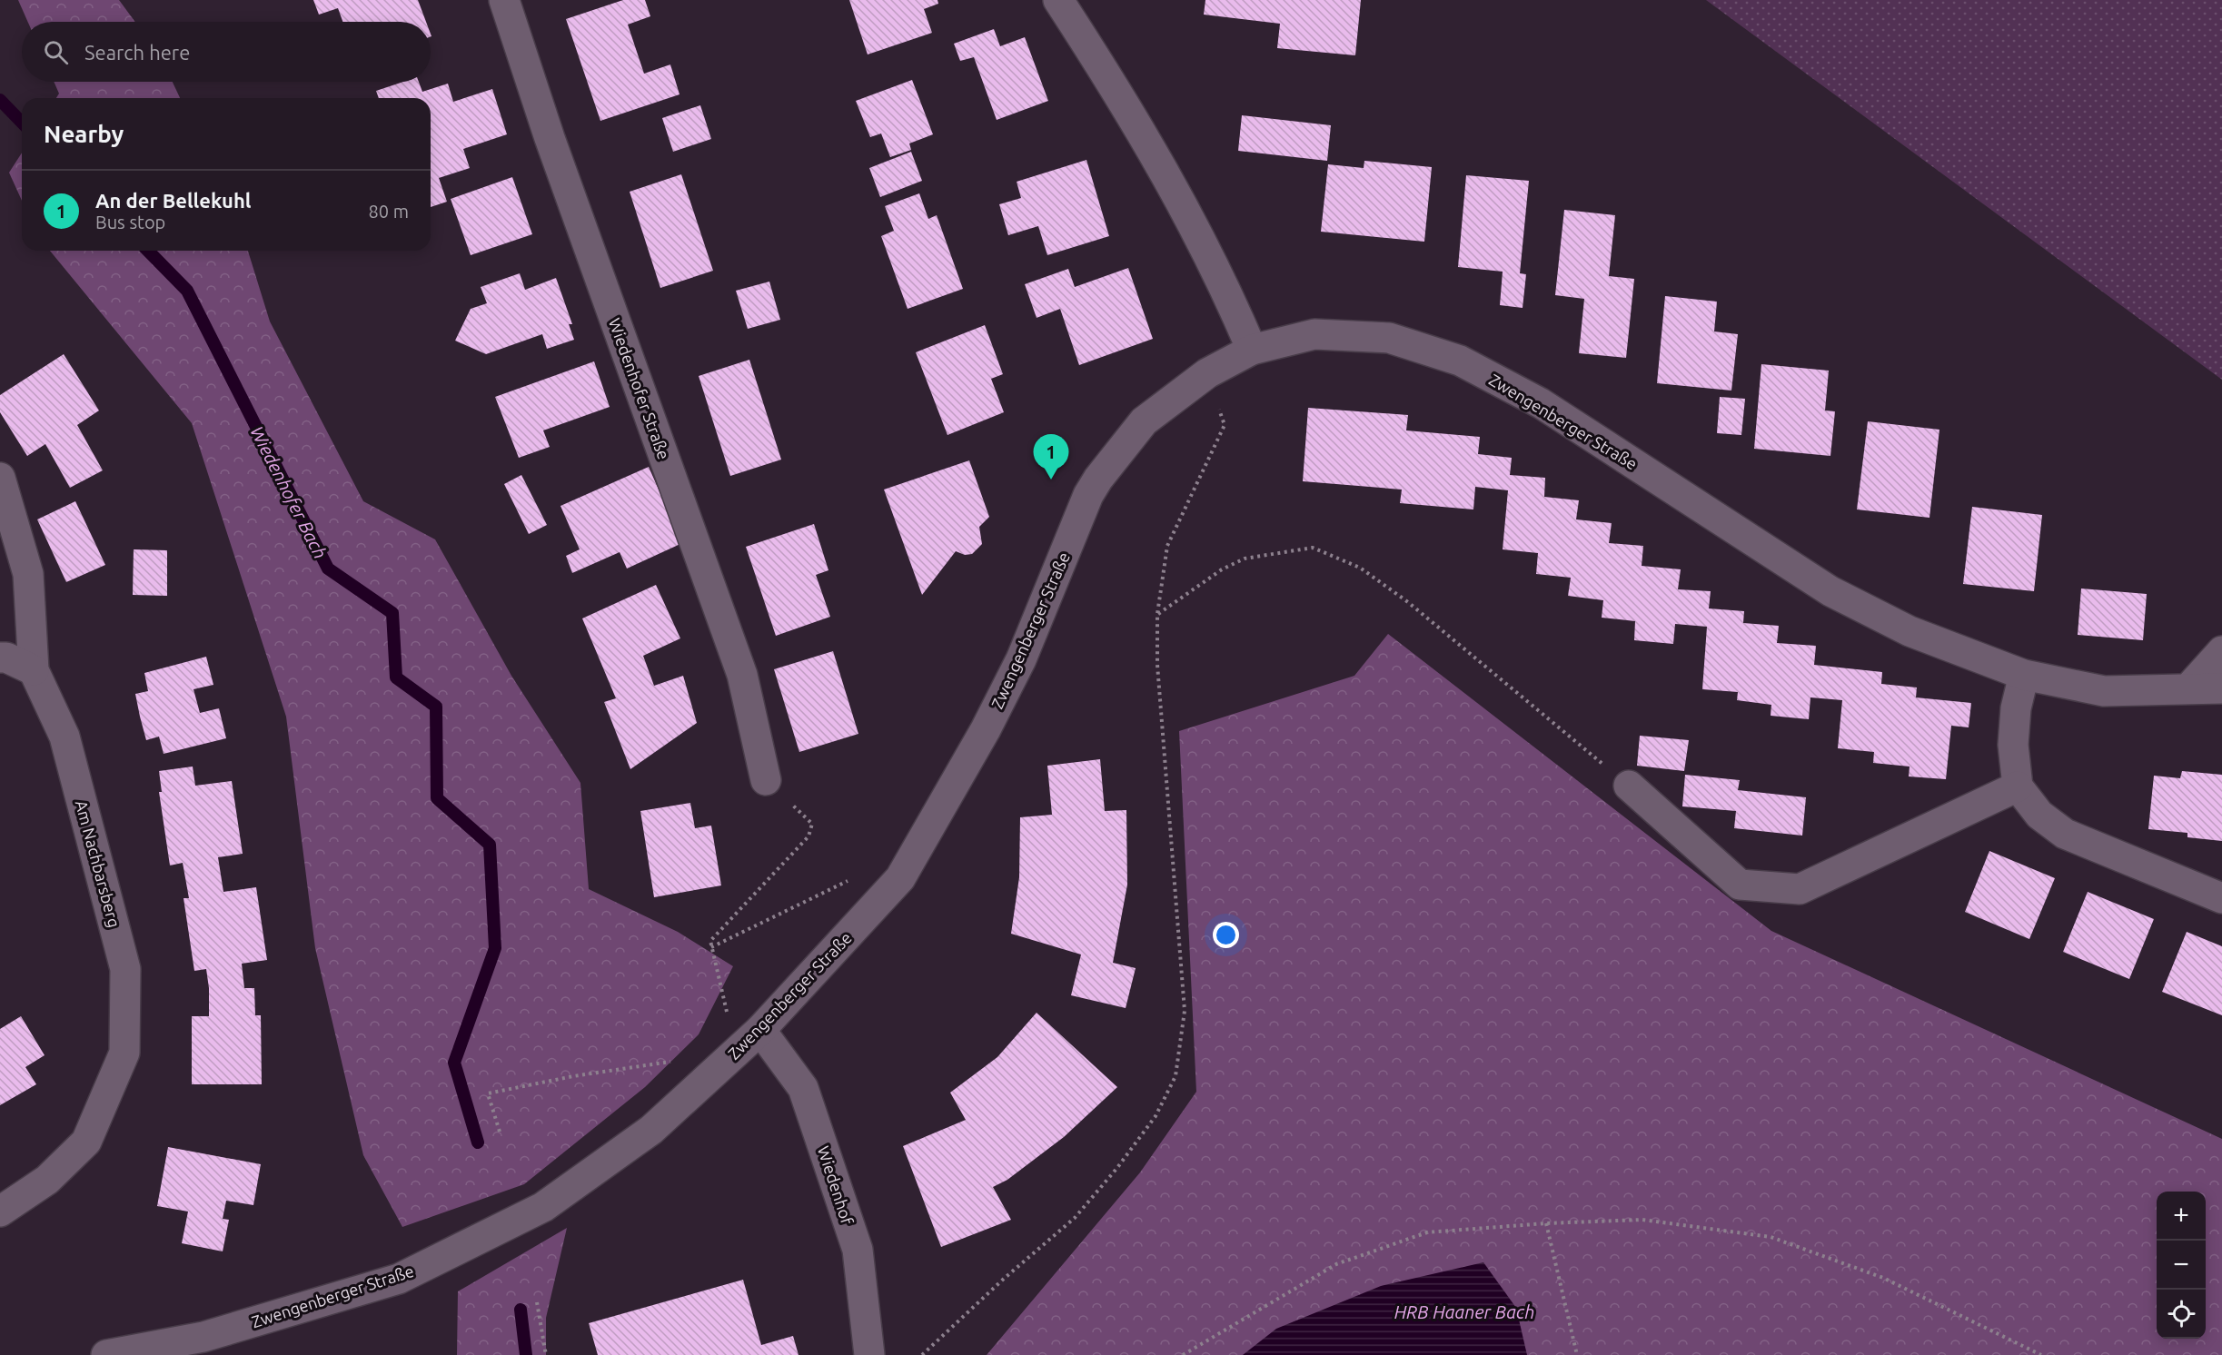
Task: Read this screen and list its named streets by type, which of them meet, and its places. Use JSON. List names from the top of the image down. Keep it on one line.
{"streets":{"street":["Wiedenhofer Straße","Zwengenberger Straße","Am Nachbarsberg","Wiedenhof"]},"crossings":[["Zwengenberger Straße","Wiedenhof"]],"water":["Wiedenhofer Bach","HRB Haaner Bach"],"page":{"search":"Search here","heading":"Nearby","list":[{"mark":"1","name":"An der Bellekuhl","note":"Bus stop","value":"80 m"}],"pins":"1","map_buttons":["+","−"]}}
